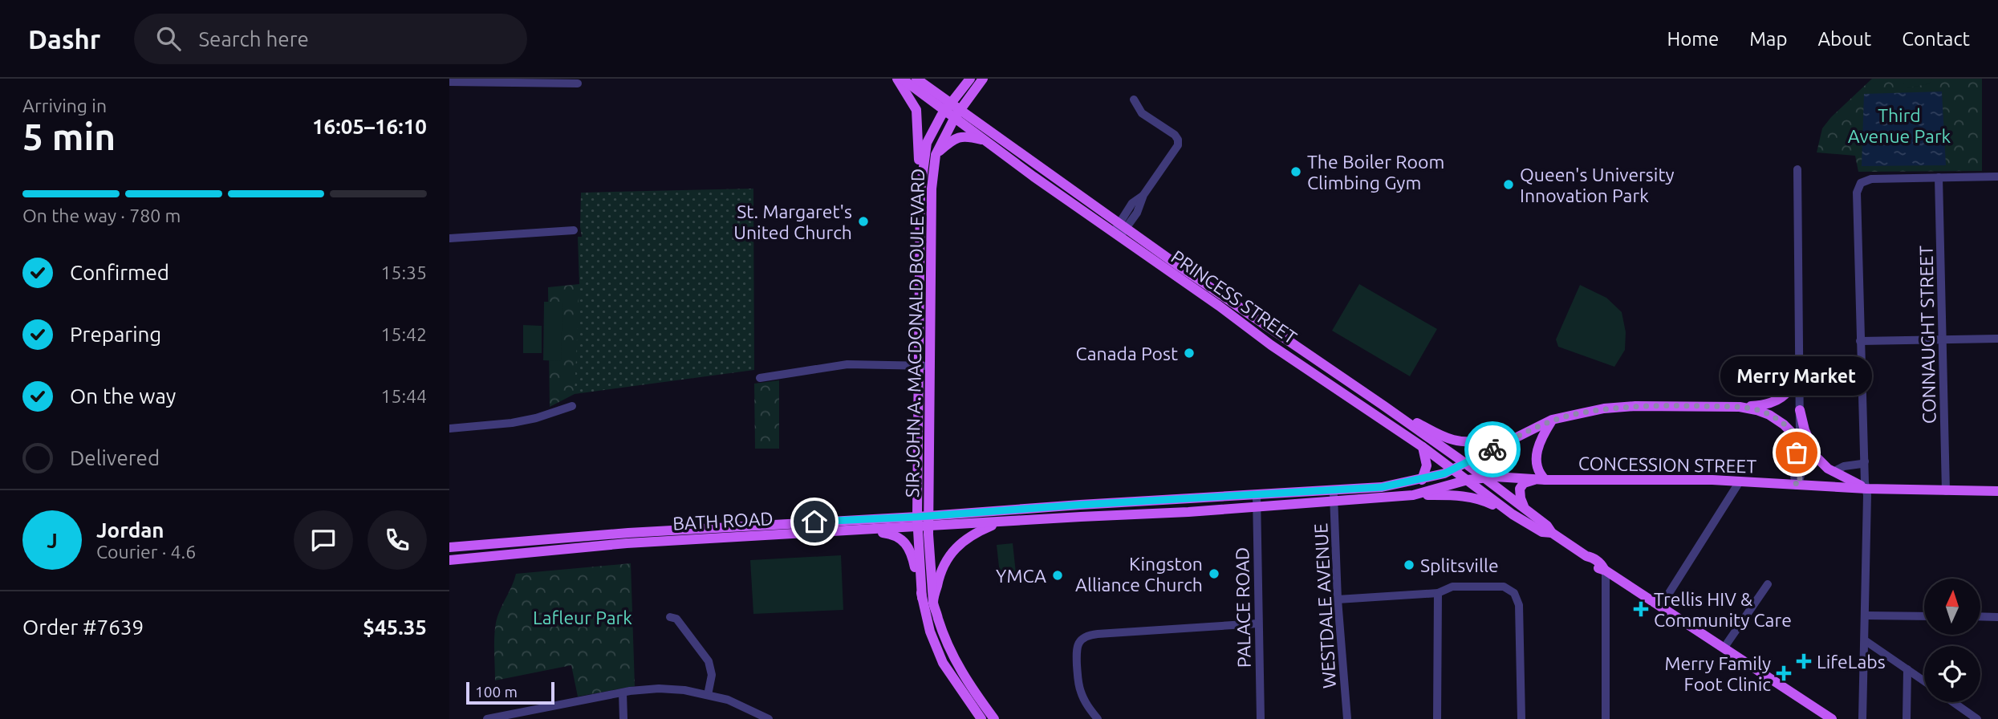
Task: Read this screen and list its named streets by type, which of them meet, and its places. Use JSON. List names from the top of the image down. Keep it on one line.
{"streets":{"main road":["PRINCESS STREET","SIR JOHN A. MACDONALD BOULEVARD","CONCESSION STREET","BATH ROAD"],"street":["CONNAUGHT STREET","WESTDALE AVENUE","PALACE ROAD"]},"crossings":[["PRINCESS STREET","SIR JOHN A. MACDONALD BOULEVARD"],["PRINCESS STREET","CONCESSION STREET"],["PRINCESS STREET","BATH ROAD"],["SIR JOHN A. MACDONALD BOULEVARD","BATH ROAD"],["CONNAUGHT STREET","CONCESSION STREET"],["CONCESSION STREET","BATH ROAD"],["BATH ROAD","WESTDALE AVENUE"],["BATH ROAD","PALACE ROAD"]],"parks":["Third Avenue Park","Lafleur Park"],"places":{"other":["The Boiler Room Climbing Gym","Queen's University Innovation Park","St. Margaret's United Church","Canada Post","Merry Market","Splitsville","Kingston Alliance Church","YMCA"],"health":["Trellis HIV & Community Care","LifeLabs","Merry Family Foot Clinic"]},"scale_bar":"100 m","north":"top","page":{"header":"Dashr","search":"Search here","nav":["Home","Map","About","Contact"],"heading":["5 min","Arriving in","16:05–16:10"],"panel":["Jordan","Courier · 4.6","Order #7639","$45.35"],"bar":"On the way · 780 m","list":[["Confirmed","15:35"],["Preparing","15:42"],["On the way","15:44"],"Delivered"],"bubble":"Merry Market","round":"J","scale":"100 m"}}
